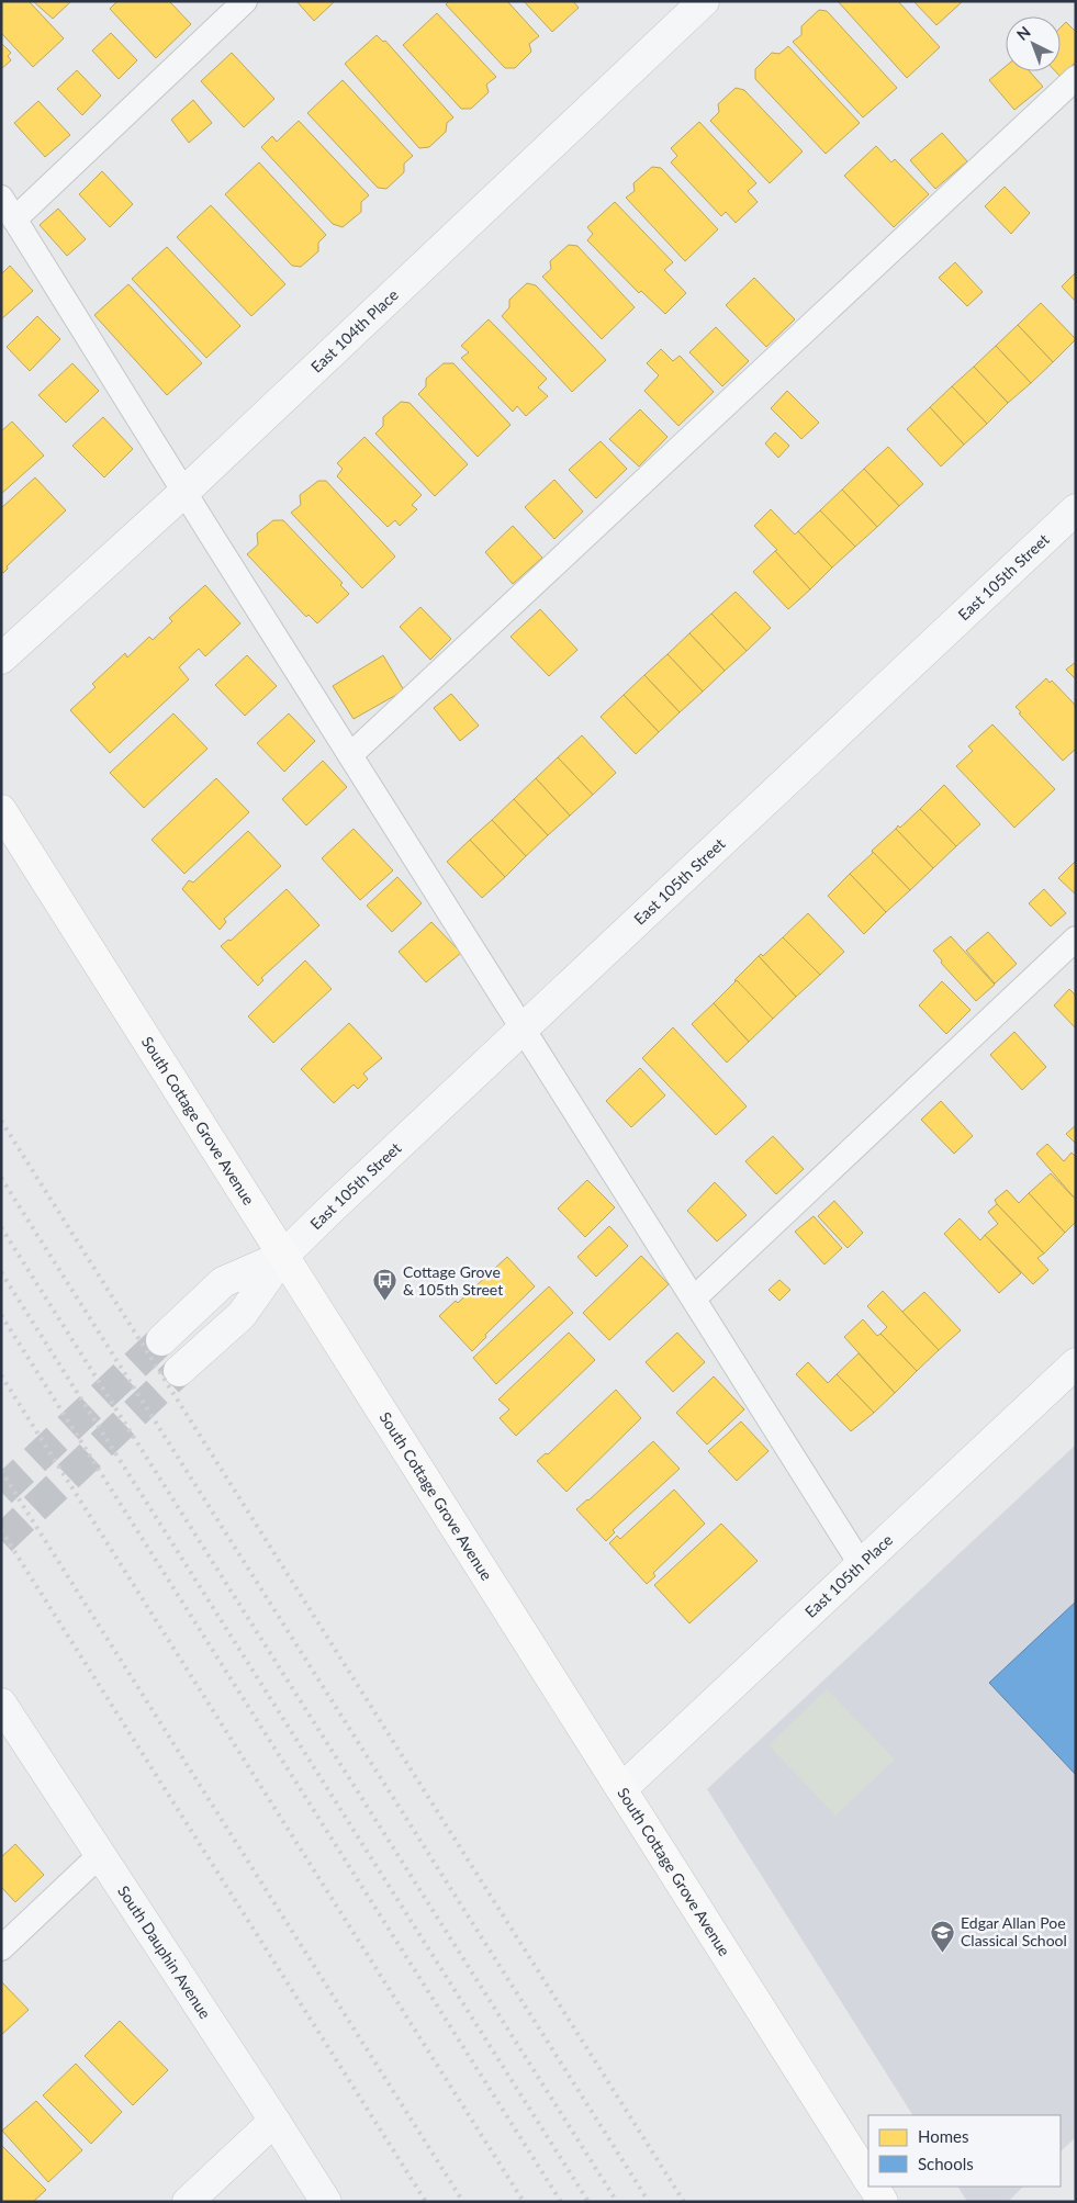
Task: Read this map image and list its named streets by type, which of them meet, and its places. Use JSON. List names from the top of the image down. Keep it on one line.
{"streets":{"street":["East 104th Place","East 105th Street","South Cottage Grove Avenue","East 105th Place","South Dauphin Avenue"]},"crossings":[["East 105th Street","South Cottage Grove Avenue"],["South Cottage Grove Avenue","East 105th Place"]],"places":{"bus stop":["Cottage Grove & 105th Street"],"school or university":["Edgar Allan Poe Classical School"]},"legend":["Homes","Schools"],"north":"top left"}
